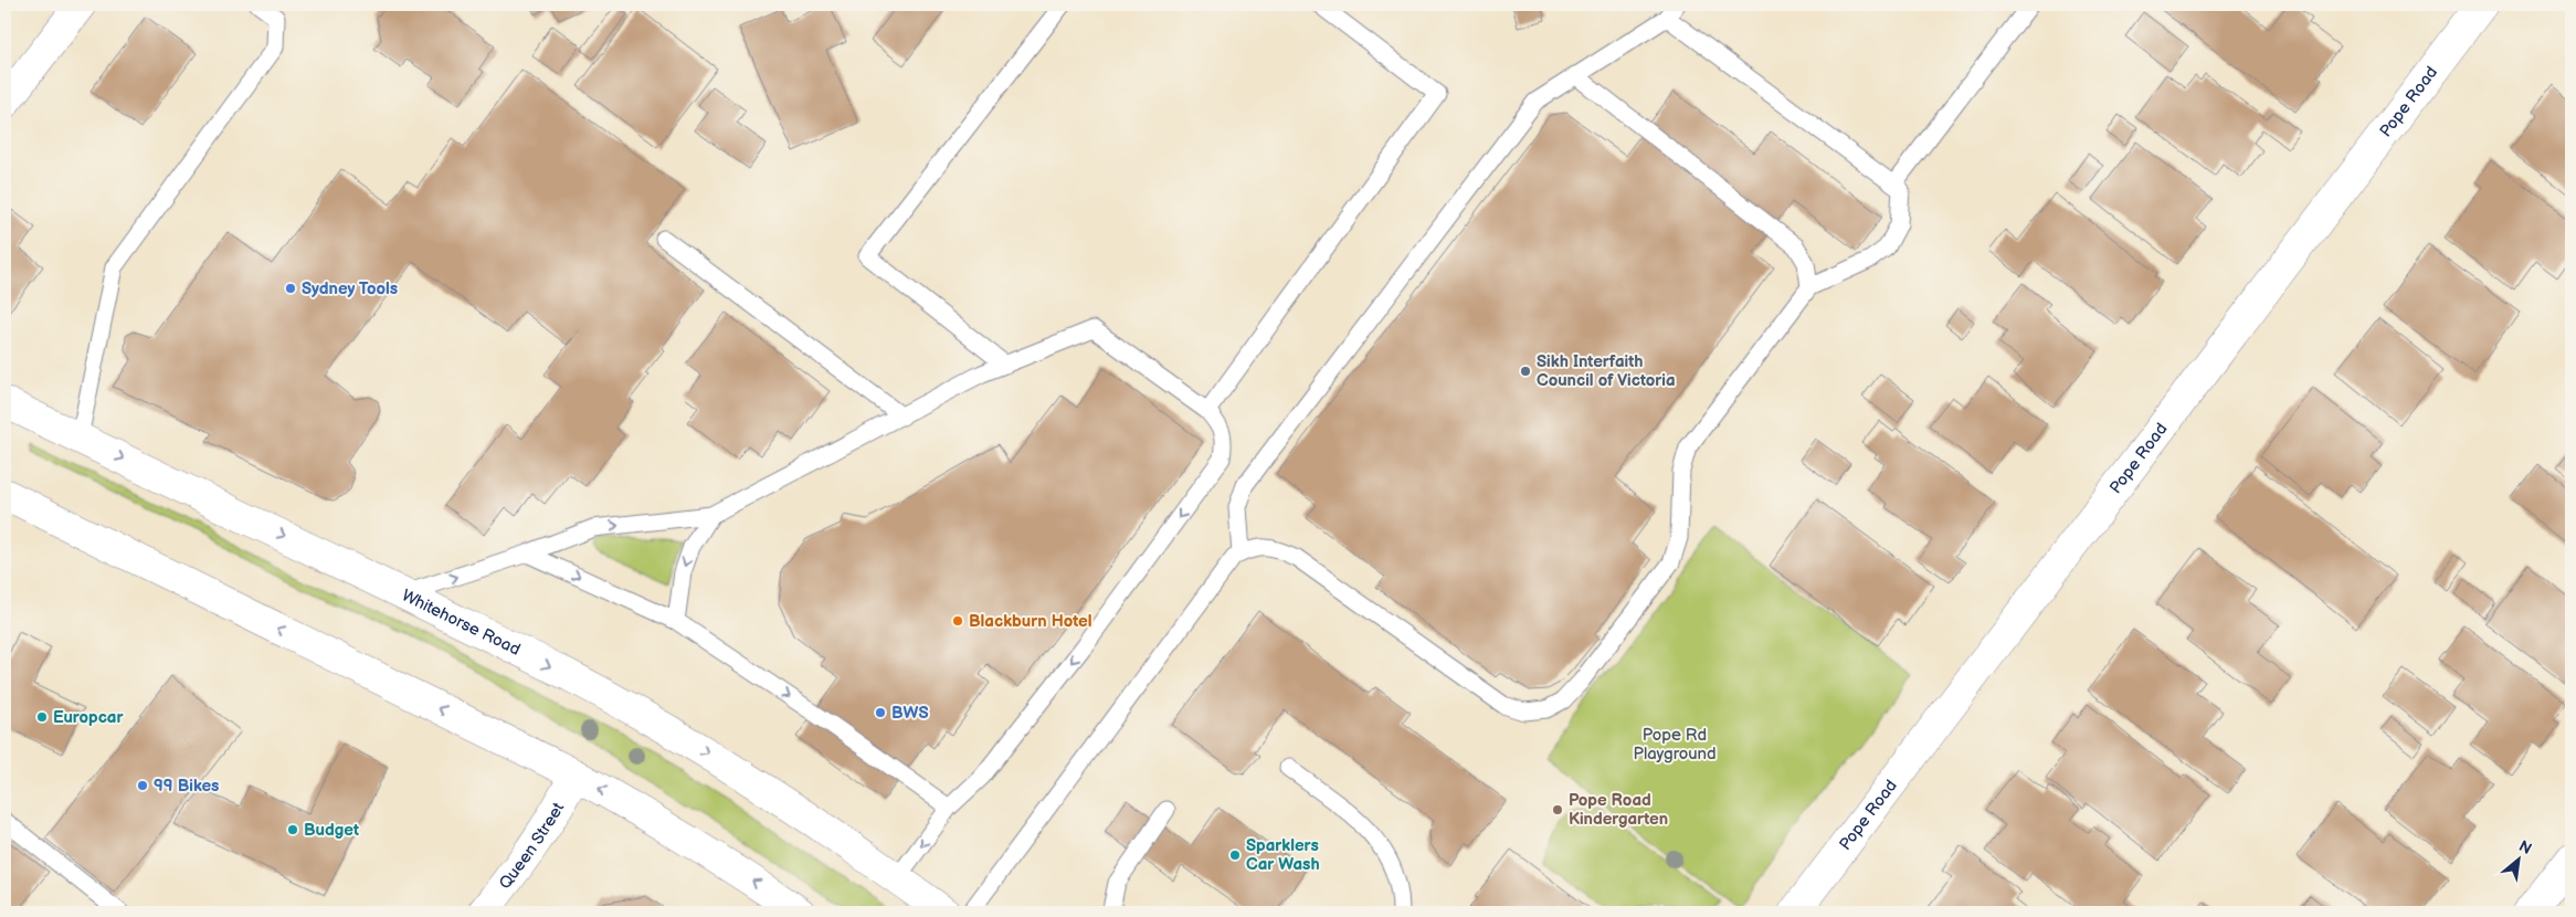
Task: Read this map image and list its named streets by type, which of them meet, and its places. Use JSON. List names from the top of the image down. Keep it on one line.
{"streets":{"main road":["Pope Road","Whitehorse Road","Queen Street"]},"parks":["Pope Rd Playground"],"places":["Sydney Tools","Sikh Interfaith Council of Victoria","Blackburn Hotel","BWS","Europcar","99 Bikes","Pope Road Kindergarten","Budget","Sparklers Car Wash"],"north":"top right"}
